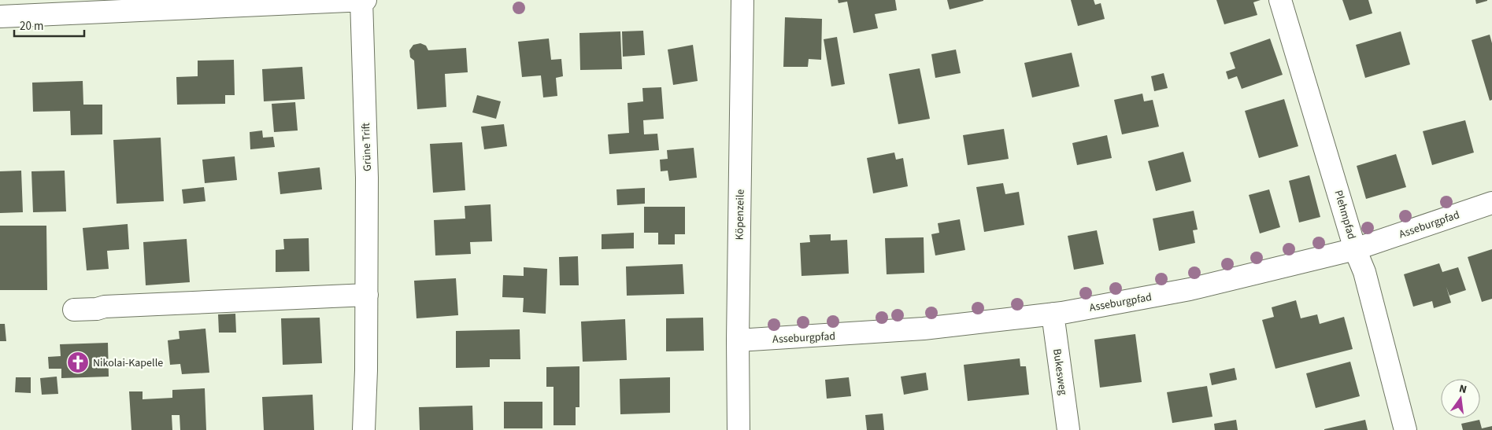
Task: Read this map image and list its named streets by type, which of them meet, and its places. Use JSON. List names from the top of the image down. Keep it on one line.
{"streets":{"street":["Grüne Trift","Köpenzeile","Plehmpfad","Asseburgpfad","Bukesweg"]},"crossings":[["Köpenzeile","Asseburgpfad"],["Plehmpfad","Asseburgpfad"],["Asseburgpfad","Bukesweg"]],"places":{"church":["Nikolai-Kapelle"]},"scale_bar":"20 m","north":"top"}
